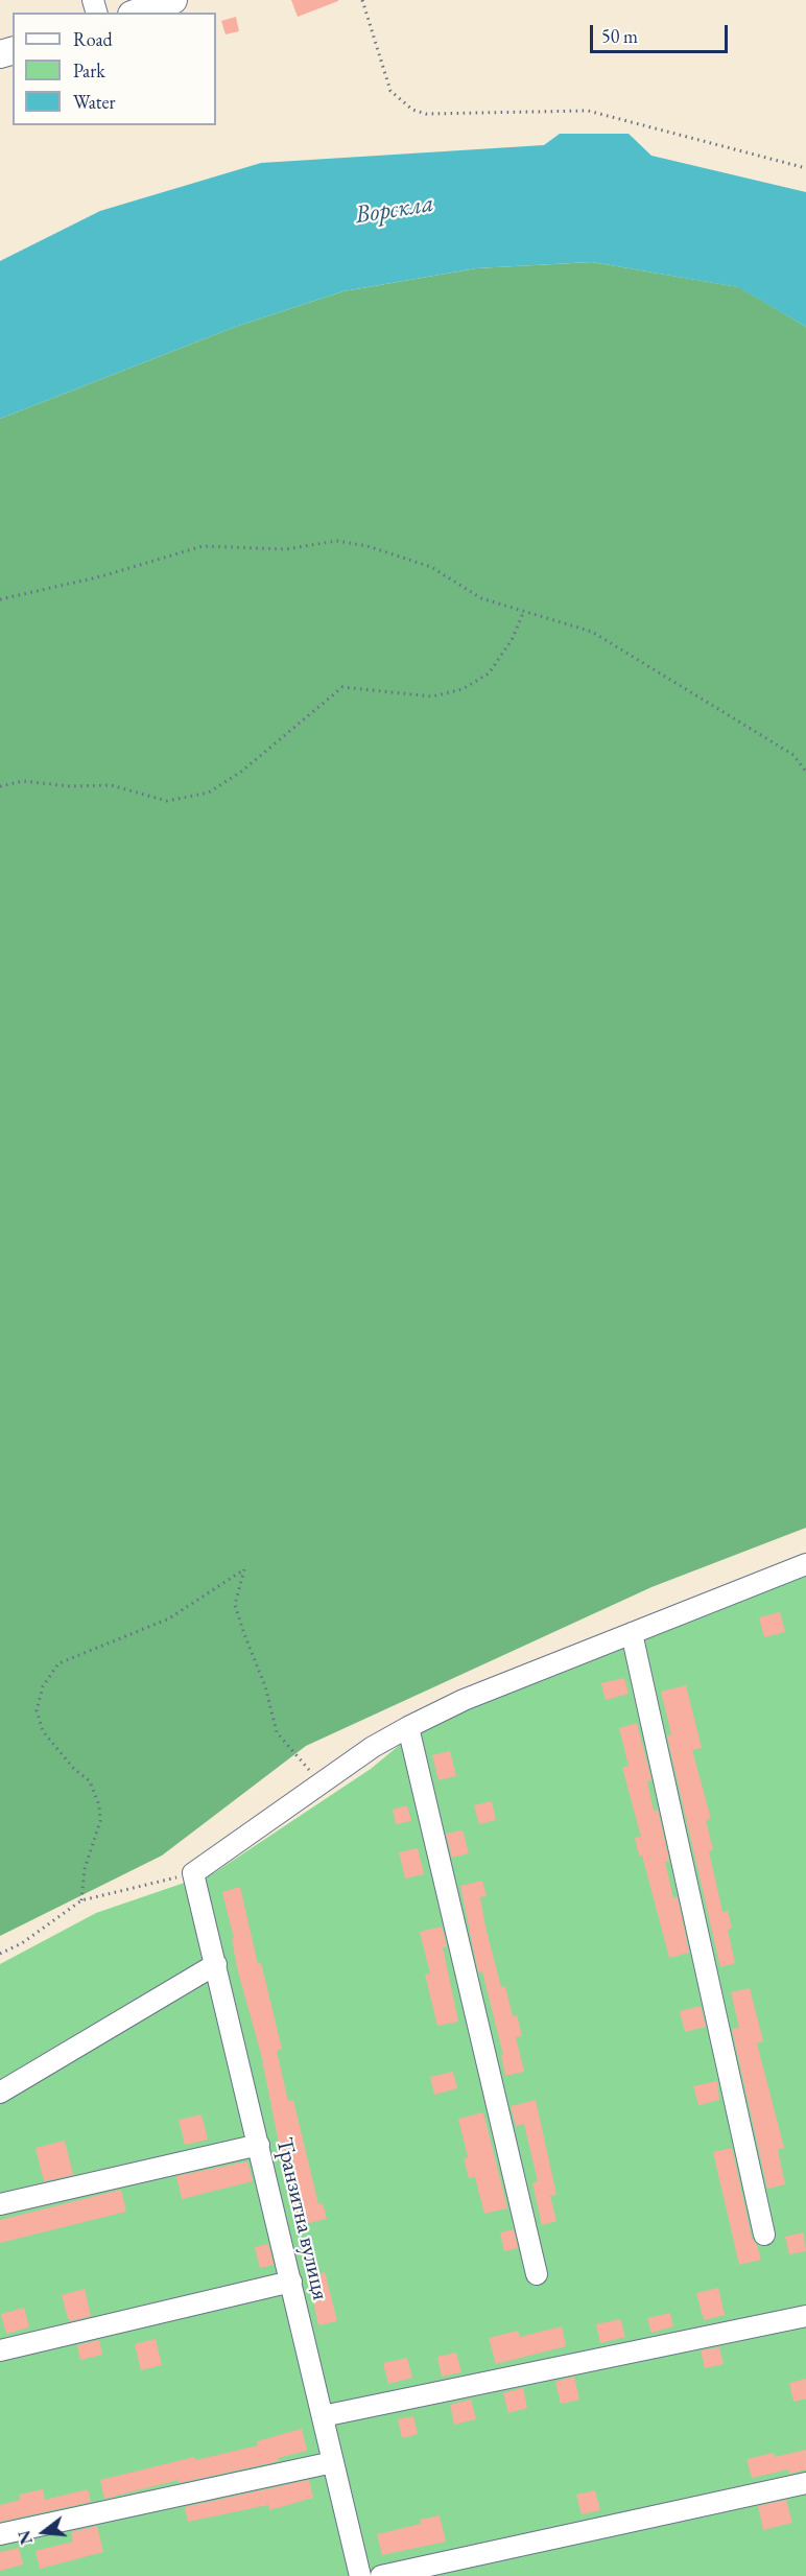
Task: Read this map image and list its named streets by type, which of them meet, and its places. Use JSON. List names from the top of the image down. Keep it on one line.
{"streets":{"street":["Транзитна вулиця"]},"water":["Ворскла"],"legend":["Road","Park","Water"],"scale_bar":"50 m","north":"left"}
